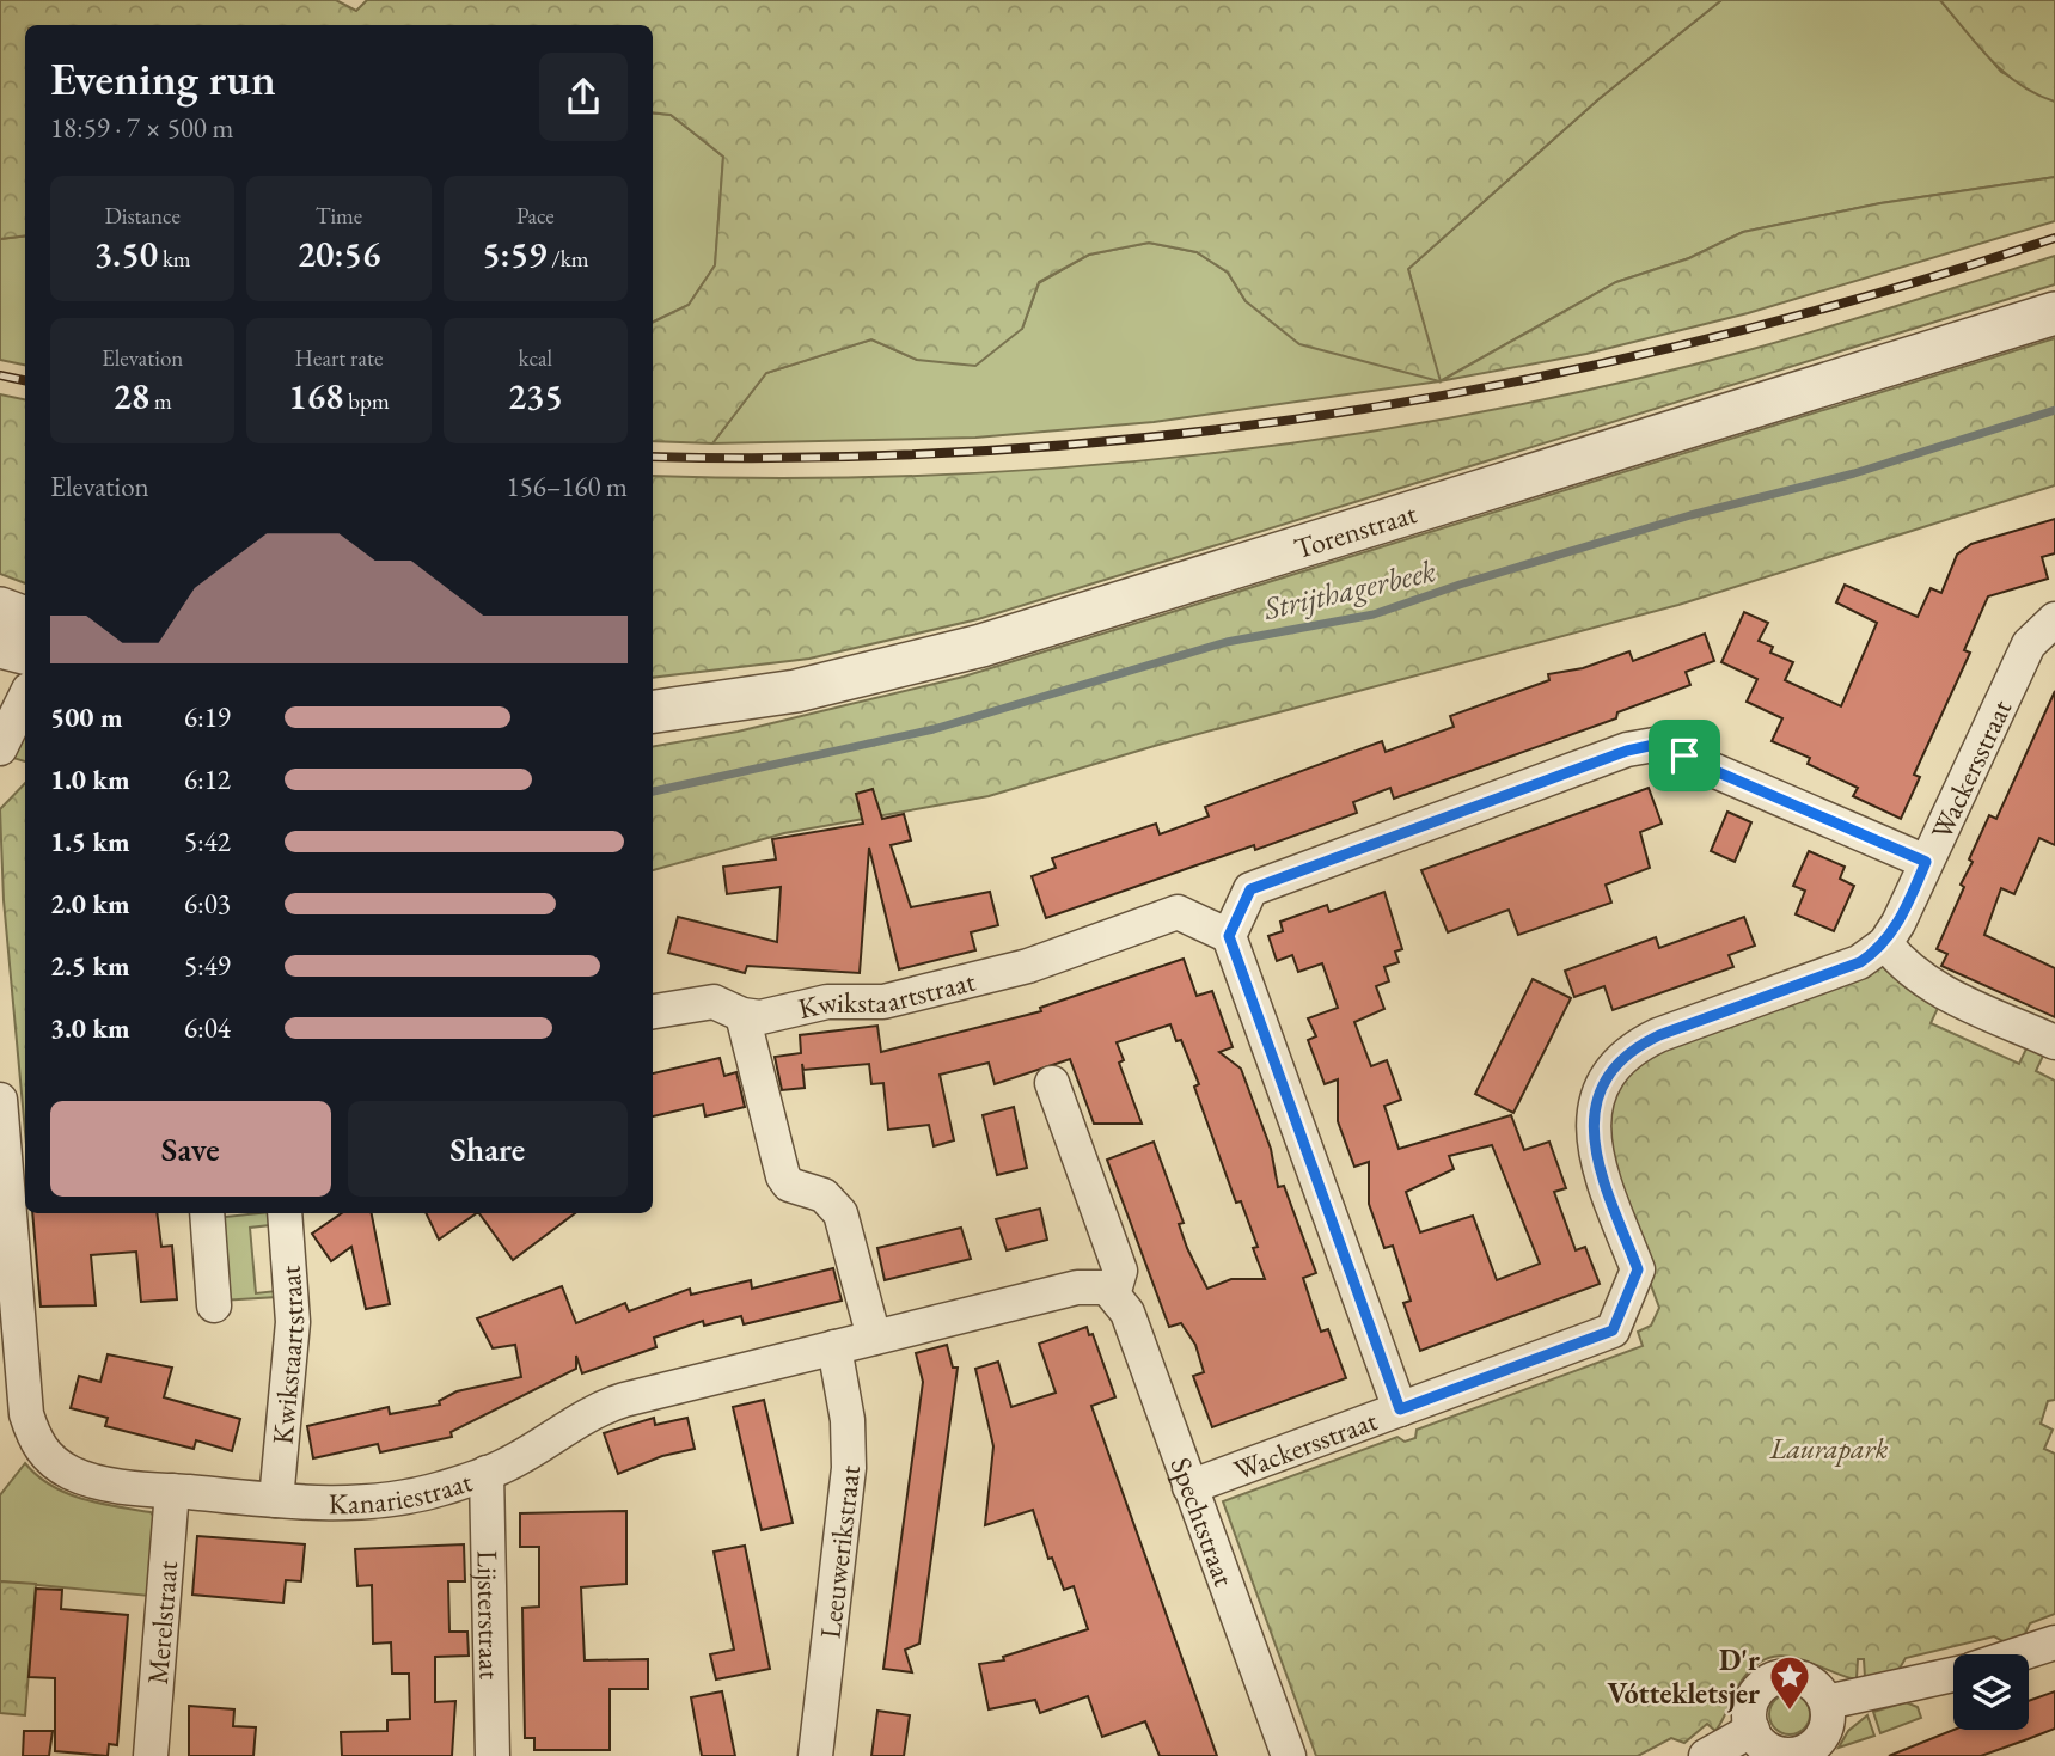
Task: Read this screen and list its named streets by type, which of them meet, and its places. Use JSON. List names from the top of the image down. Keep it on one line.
{"streets":{"street":["Torenstraat","Wackersstraat","Kwikstaartstraat","Kanariestraat","Spechtstraat","Leeuwerikstraat","Lijsterstraat","Merelstraat"]},"crossings":[["Wackersstraat","Spechtstraat"],["Kwikstaartstraat","Kanariestraat"],["Kanariestraat","Spechtstraat"],["Kanariestraat","Leeuwerikstraat"],["Kanariestraat","Lijsterstraat"],["Kanariestraat","Merelstraat"]],"water":["Strijthagerbeek"],"parks":["Laurapark"],"places":{"place":["D'r Vóttekletsjer"]},"page":{"heading":["Evening run","18:59 · 7 × 500 m"],"stats":[["Distance","3.50 km"],["Time","20:56"],["Pace","5:59 /km"],["Elevation","28 m"],["Heart rate","168 bpm"],["kcal","235"]],"chart":["Elevation","156–160 m"],"list":[{"name":"500 m","note":"6:19"},{"name":"1.0 km","note":"6:12"},{"name":"1.5 km","note":"5:42"},{"name":"2.0 km","note":"6:03"},{"name":"2.5 km","note":"5:49"},{"name":"3.0 km","note":"6:04"}],"buttons":["Save","Share"]}}
